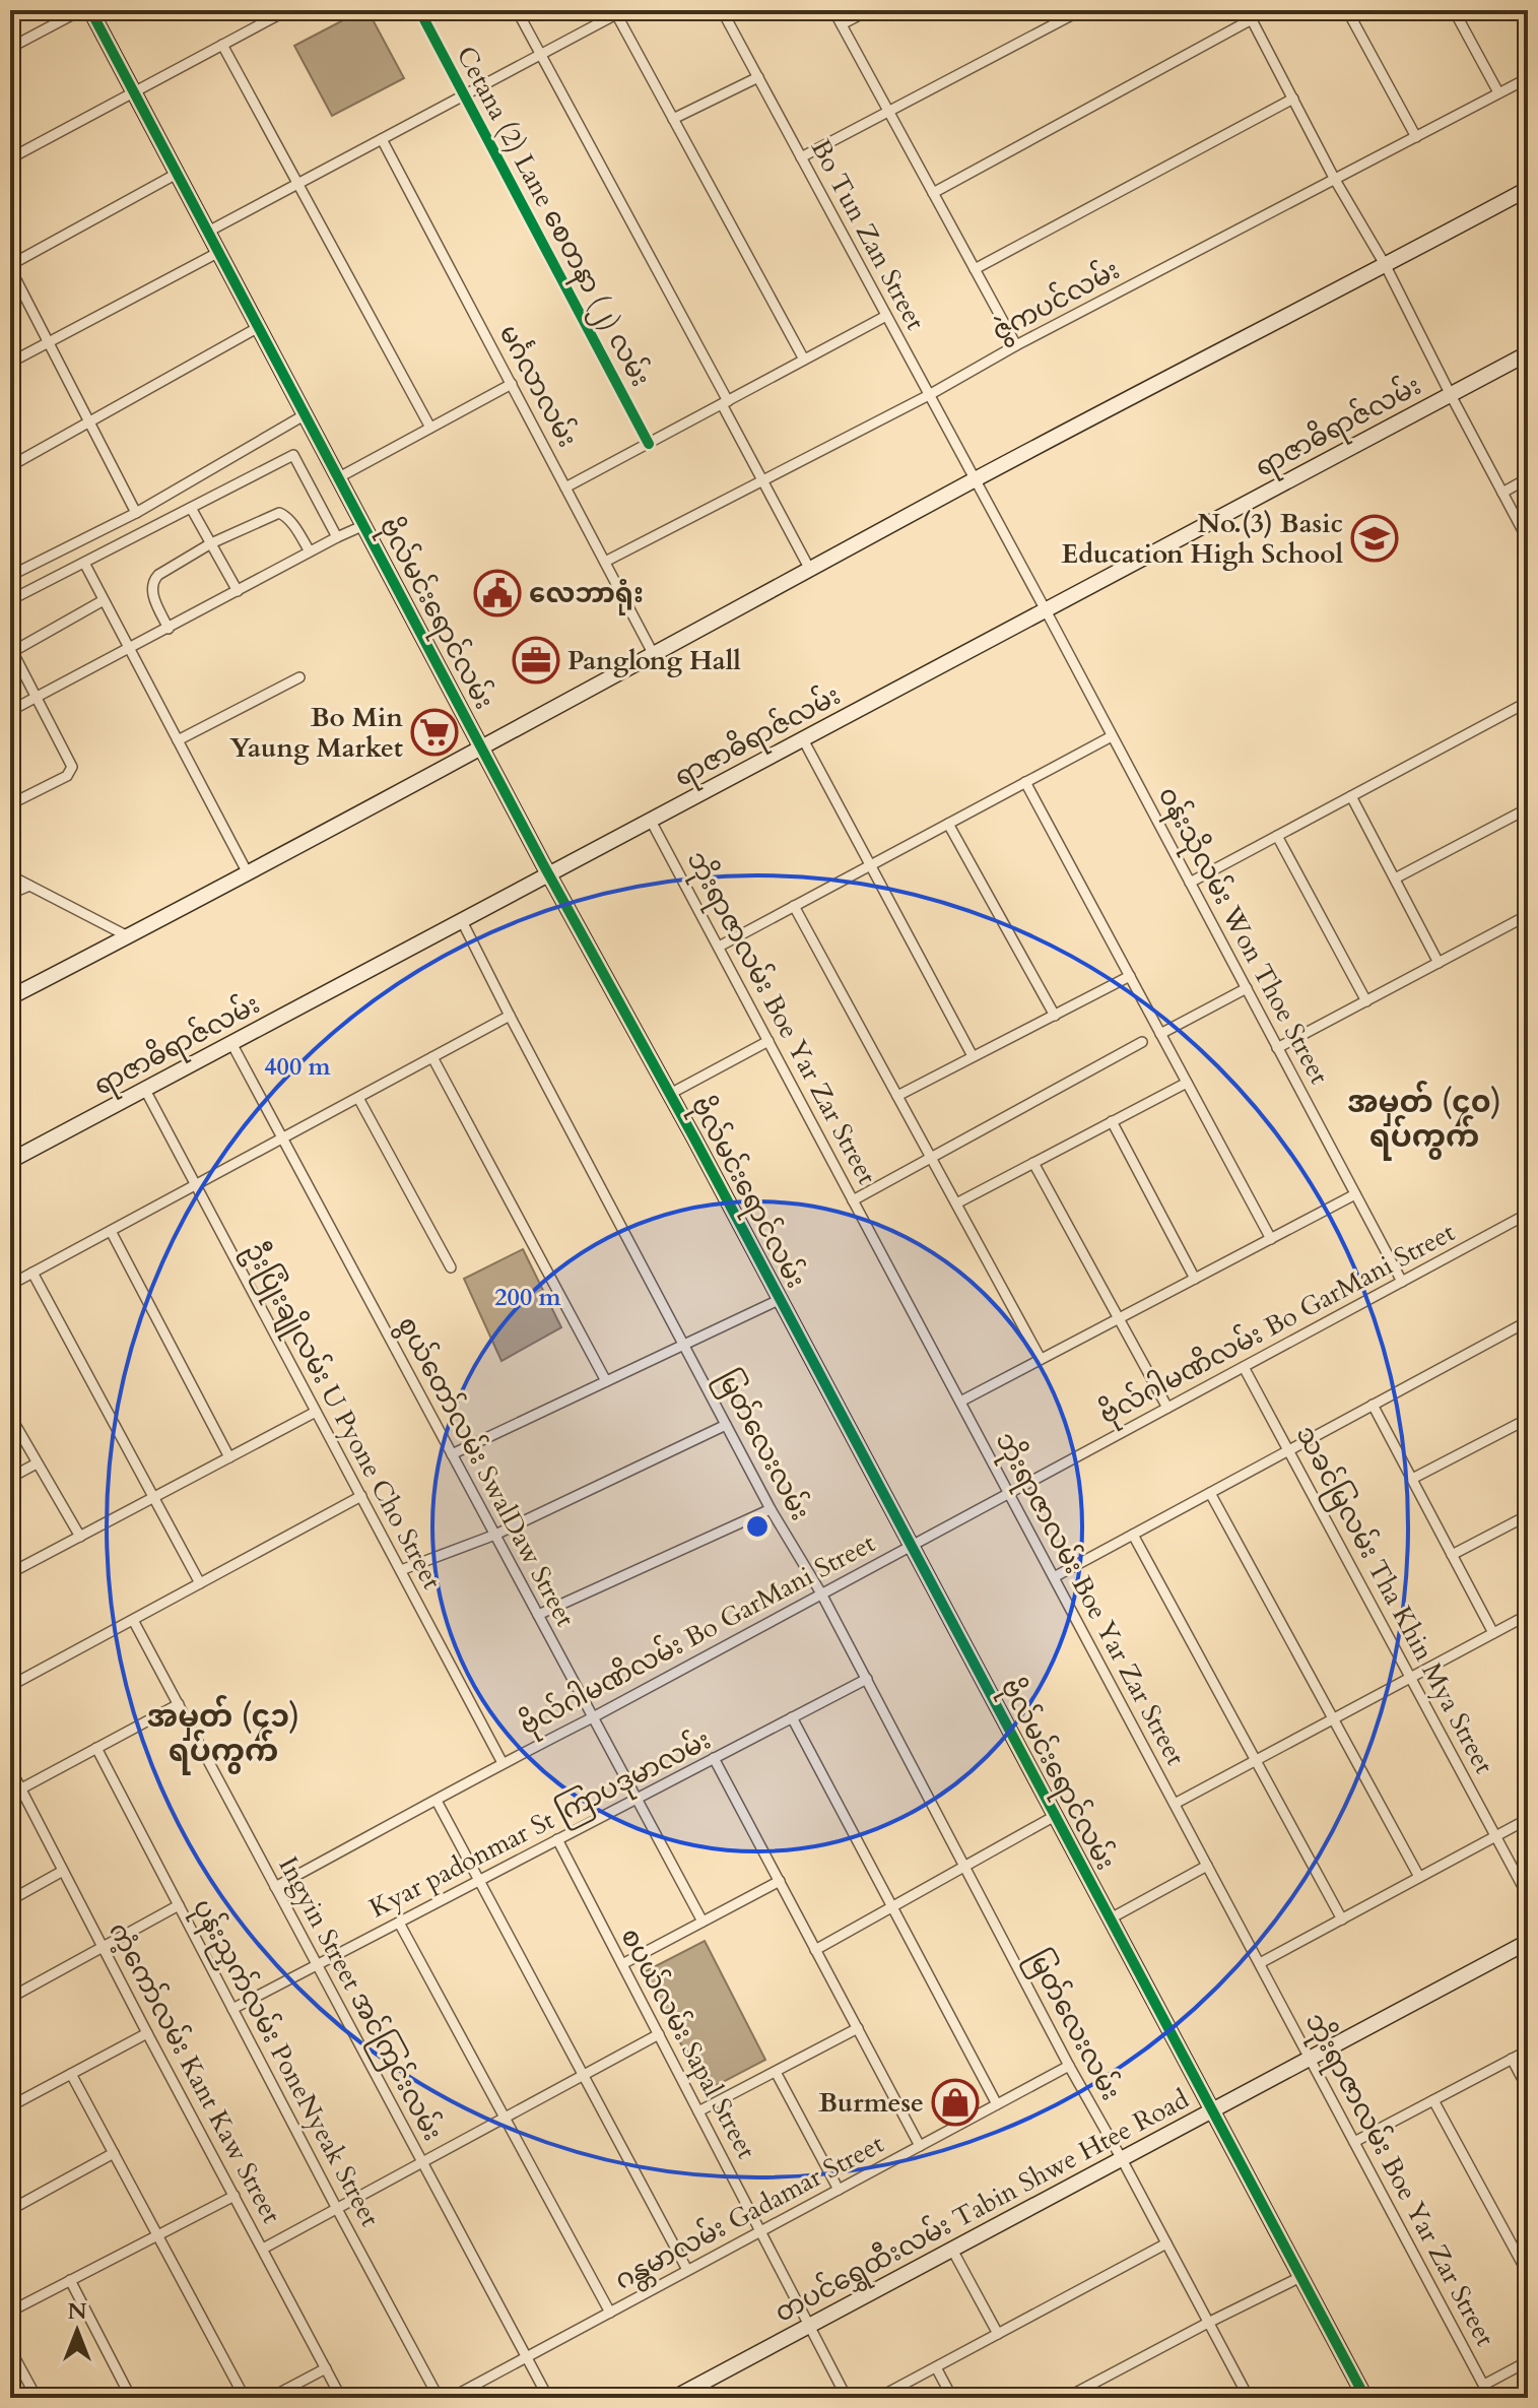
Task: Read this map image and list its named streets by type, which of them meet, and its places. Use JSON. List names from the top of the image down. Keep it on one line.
{"streets":{"street":["Cetana (2) Lane စေတနာ (၂) လမ်း","Bo Tun Zan Street","ဇွဲကပင်လမ်း","မင်္ဂလာလမ်း","ရာဇာဓိရာဇ်လမ်း","ဗိုလ်မင်းရောင်လမ်း","ဝန်းသိုလမ်း Won Thoe Street","ဘိုးရာဇာလမ်း Boe Yar Zar Street","ဗိုလ်ဂါမဏိလမ်း Bo GarMani Street","ဦးပြုံးချိုလမ်း U Pyone Cho Street","မြတ်လေးလမ်း","စွယ်တော်လမ်း SwalDaw Street","သခင်မြလမ်း Tha Khin Mya Street","Kyar padonmar St ကြာပဒုမာလမ်း","Ingyin Street အင်ကြင်းလမ်း","စပယ်လမ်း Sapal Street","ပုန်းညှက်လမ်း PoneNyeak Street","ကံ့ကော်လမ်း Kant Kaw Street","တပင်ရွှေထီးလမ်း Tabin Shwe Htee Road","ဂန္တမာလမ်း Gadamar Street"]},"crossings":[["Bo Tun Zan Street","ဇွဲကပင်လမ်း"],["Bo Tun Zan Street","ရာဇာဓိရာဇ်လမ်း"],["Bo Tun Zan Street","ဝန်းသိုလမ်း Won Thoe Street"],["ဇွဲကပင်လမ်း","မင်္ဂလာလမ်း"],["ရာဇာဓိရာဇ်လမ်း","ဗိုလ်မင်းရောင်လမ်း"],["ရာဇာဓိရာဇ်လမ်း","ဝန်းသိုလမ်း Won Thoe Street"],["ရာဇာဓိရာဇ်လမ်း","ဘိုးရာဇာလမ်း Boe Yar Zar Street"],["ရာဇာဓိရာဇ်လမ်း","ဦးပြုံးချိုလမ်း U Pyone Cho Street"],["ရာဇာဓိရာဇ်လမ်း","မြတ်လေးလမ်း"],["ရာဇာဓိရာဇ်လမ်း","စွယ်တော်လမ်း SwalDaw Street"],["ဗိုလ်မင်းရောင်လမ်း","ဗိုလ်ဂါမဏိလမ်း Bo GarMani Street"],["ဗိုလ်မင်းရောင်လမ်း","တပင်ရွှေထီးလမ်း Tabin Shwe Htee Road"],["ဝန်းသိုလမ်း Won Thoe Street","ဗိုလ်ဂါမဏိလမ်း Bo GarMani Street"],["ဘိုးရာဇာလမ်း Boe Yar Zar Street","ဗိုလ်ဂါမဏိလမ်း Bo GarMani Street"],["ဘိုးရာဇာလမ်း Boe Yar Zar Street","တပင်ရွှေထီးလမ်း Tabin Shwe Htee Road"],["ဗိုလ်ဂါမဏိလမ်း Bo GarMani Street","ဦးပြုံးချိုလမ်း U Pyone Cho Street"],["ဗိုလ်ဂါမဏိလမ်း Bo GarMani Street","မြတ်လေးလမ်း"],["ဗိုလ်ဂါမဏိလမ်း Bo GarMani Street","စွယ်တော်လမ်း SwalDaw Street"],["ဗိုလ်ဂါမဏိလမ်း Bo GarMani Street","သခင်မြလမ်း Tha Khin Mya Street"],["ဗိုလ်ဂါမဏိလမ်း Bo GarMani Street","Ingyin Street အင်ကြင်းလမ်း"],["မြတ်လေးလမ်း","Kyar padonmar St ကြာပဒုမာလမ်း"],["မြတ်လေးလမ်း","တပင်ရွှေထီးလမ်း Tabin Shwe Htee Road"],["မြတ်လေးလမ်း","ဂန္တမာလမ်း Gadamar Street"],["စွယ်တော်လမ်း SwalDaw Street","Kyar padonmar St ကြာပဒုမာလမ်း"],["Kyar padonmar St ကြာပဒုမာလမ်း","Ingyin Street အင်ကြင်းလမ်း"],["Kyar padonmar St ကြာပဒုမာလမ်း","စပယ်လမ်း Sapal Street"],["Kyar padonmar St ကြာပဒုမာလမ်း","ပုန်းညှက်လမ်း PoneNyeak Street"],["Ingyin Street အင်ကြင်းလမ်း","ဂန္တမာလမ်း Gadamar Street"],["စပယ်လမ်း Sapal Street","တပင်ရွှေထီးလမ်း Tabin Shwe Htee Road"],["စပယ်လမ်း Sapal Street","ဂန္တမာလမ်း Gadamar Street"]],"districts":["အမှတ် (၄၀) ရပ်ကွက်","အမှတ် (၄၁) ရပ်ကွက်"],"places":{"school or university":["No.(3) Basic Education High School"],"public building":["လေဘာရုံး"],"office":["Panglong Hall"],"supermarket":["Bo Min Yaung Market"],"shop":["Burmese"]},"north":"top","rings":["400 m","200 m"]}
